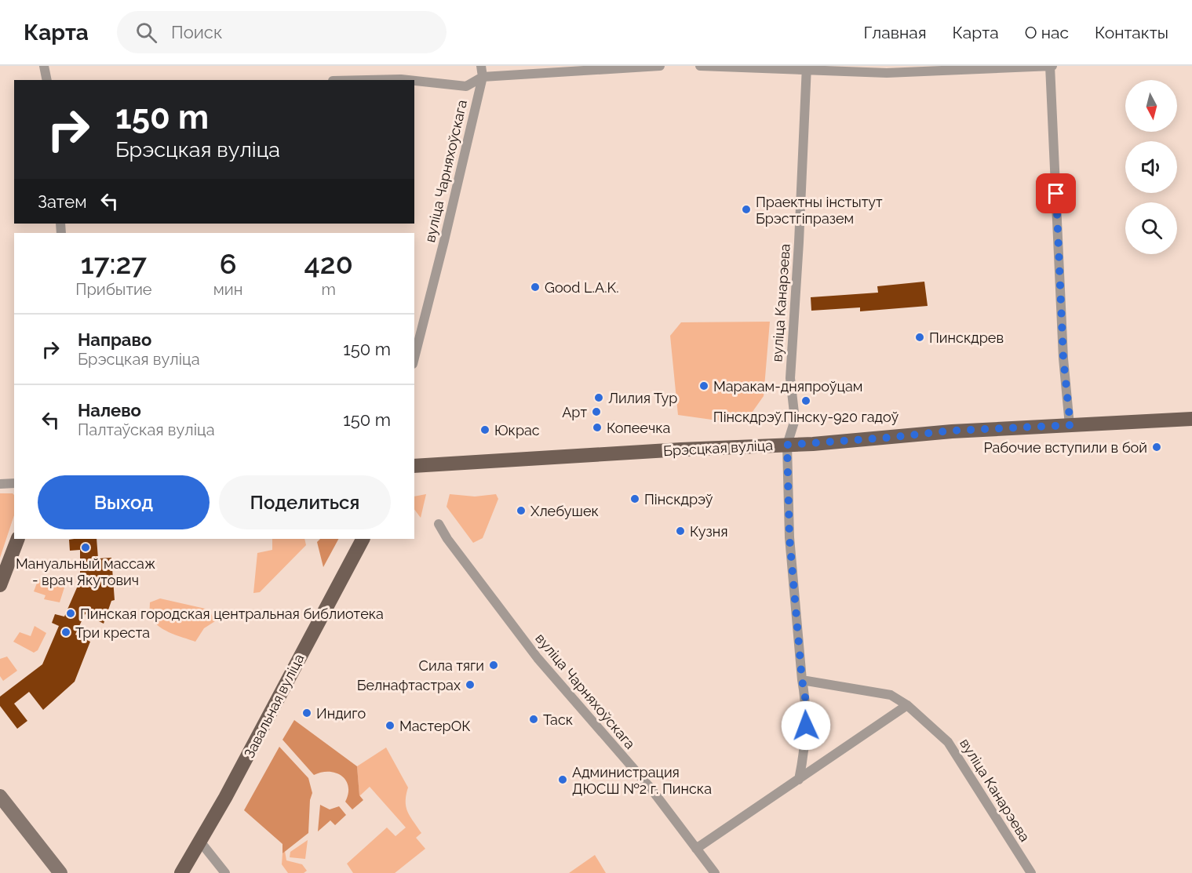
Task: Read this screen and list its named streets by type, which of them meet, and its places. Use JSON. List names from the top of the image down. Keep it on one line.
{"streets":{"main road":["Брэсцкая вуліца","Завальная вуліца"],"street":["вуліца Чарняхоўскага","вуліца Канарэева"]},"crossings":[["вуліца Канарэева","Брэсцкая вуліца"]],"places":["Праектны інстытут Брэстгіпразем","Good L.A.K.","Пинскдрев","Маракам-дняпроўцам","Лилия Тур","Пінскдрэў.Пінску-920 гадоў","Арт","Копеечка","Юкрас","Рабочие вступили в бой","Пінскдрэў","Хлебушек","Кузня","Мануальный массаж - врач Якутович","Пинская городская центральная библиотека","Три креста","Сила тяги","Белнафтастрах","Индиго","Таск","МастерОК","Администрация ДЮСШ №2 г. Пинска"],"north":"bottom","page":{"header":"Карта","search":"Поиск","nav":["Главная","Карта","О нас","Контакты"],"turn":["150 m","Брэсцкая вуліца"],"then":"Затем","eta":["17:27","Прибытие","6","мин","420","m"],"list":[{"name":"Направо","note":"Брэсцкая вуліца","value":"150 m"},{"name":"Налево","note":"Палтаўская вуліца","value":"150 m"}],"buttons":["Выход","Поделиться"]}}
